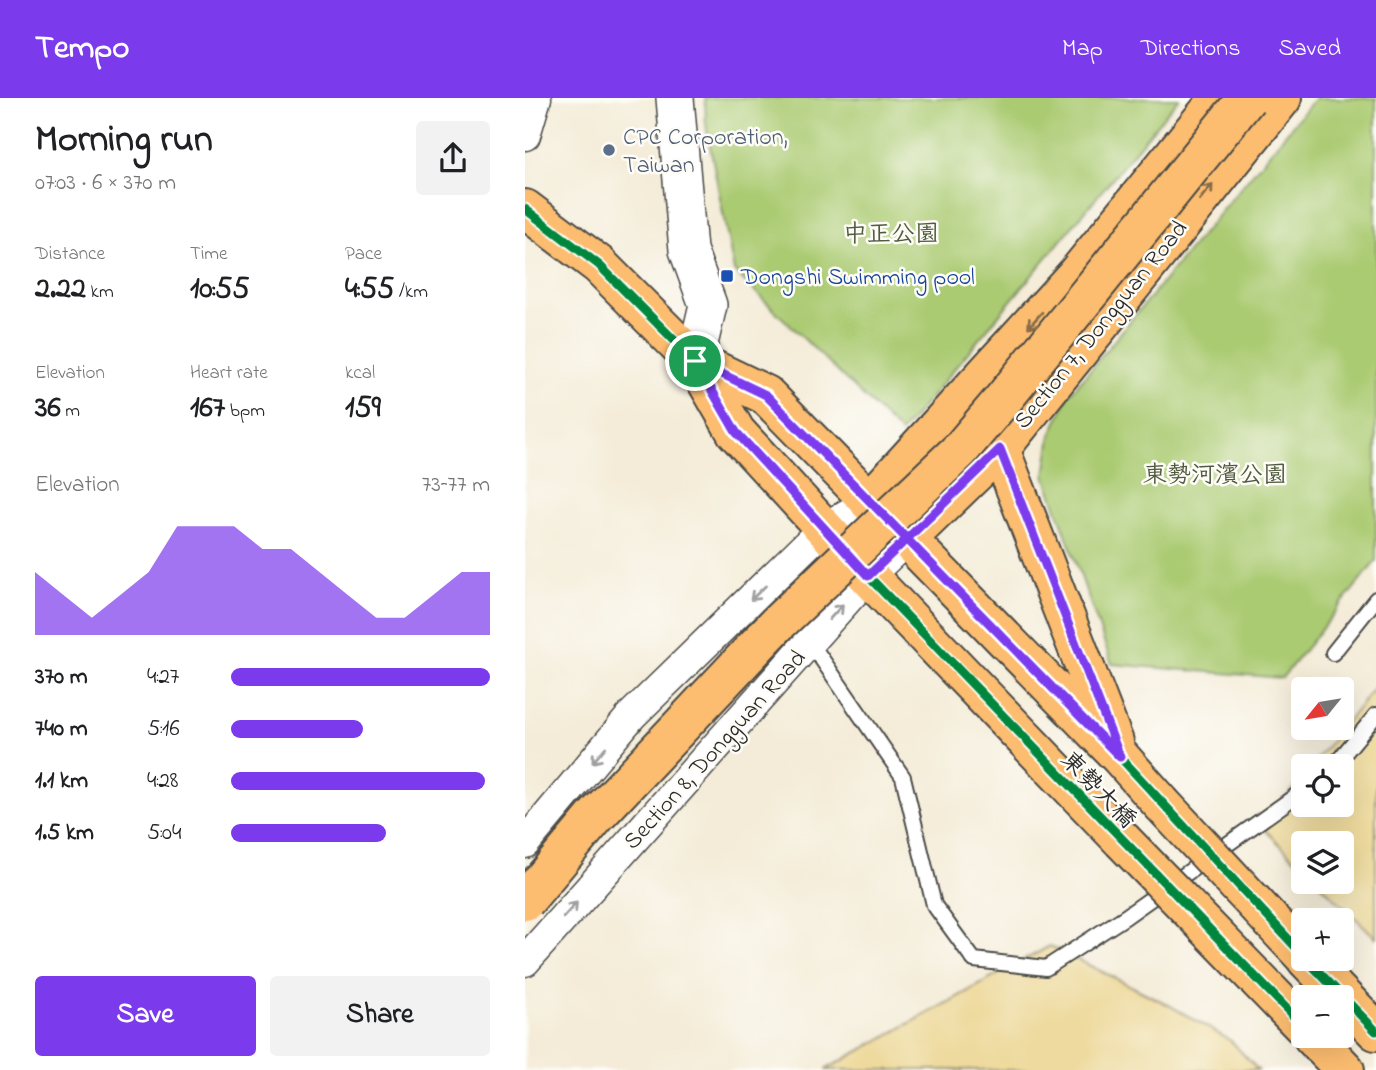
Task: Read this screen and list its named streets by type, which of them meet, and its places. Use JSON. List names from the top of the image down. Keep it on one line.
{"streets":{"main road":["Section 7, Dongguan Road","東勢大橋"],"street":["Section 8, Dongguan Road"]},"crossings":[["Section 7, Dongguan Road","Section 8, Dongguan Road"],["Section 7, Dongguan Road","東勢大橋"],["Section 8, Dongguan Road","東勢大橋"]],"parks":["中正公園","東勢河濱公園"],"places":{"other":["CPC Corporation, Taiwan"],"transit":["Dongshi Swimming pool"]},"north":"bottom left","page":{"header":"Tempo","nav":["Map","Directions","Saved"],"heading":["Morning run","07:03 · 6 × 370 m"],"stats":[["Distance","2.22 km"],["Time","10:55"],["Pace","4:55 /km"],["Elevation","36 m"],["Heart rate","167 bpm"],["kcal","159"]],"chart":["Elevation","73–77 m"],"list":[{"name":"370 m","note":"4:27"},{"name":"740 m","note":"5:16"},{"name":"1.1 km","note":"4:28"},{"name":"1.5 km","note":"5:04"}],"map_buttons":["+","−"],"buttons":["Save","Share"]}}
